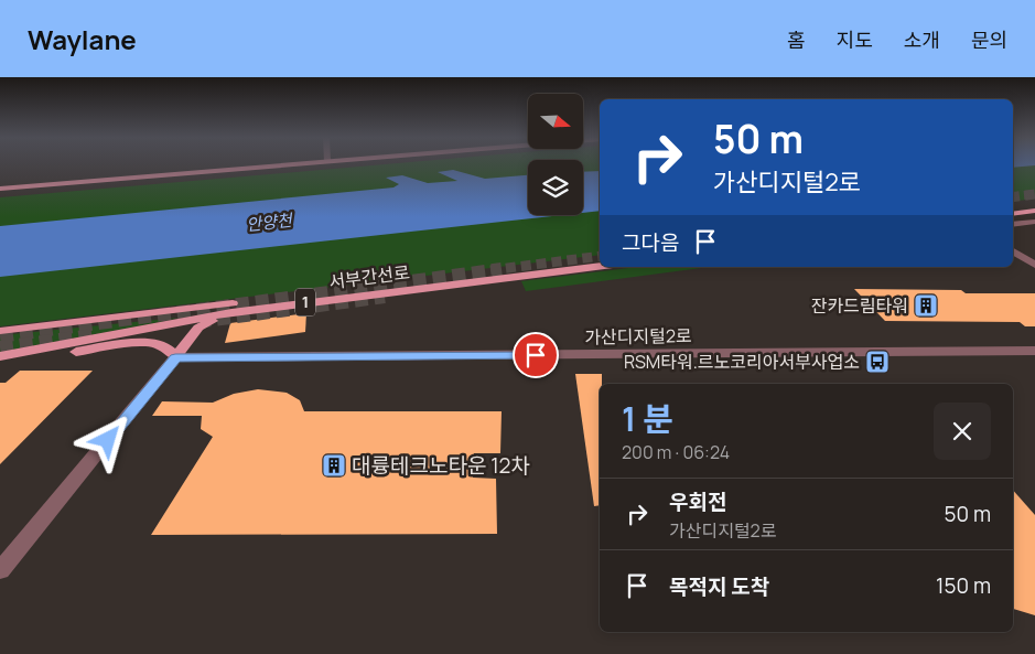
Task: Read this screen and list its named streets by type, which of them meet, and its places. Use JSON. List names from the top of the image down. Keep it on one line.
{"streets":{"main road":["서부간선로","1"],"street":["가산디지털2로"]},"water":["안양천"],"places":{"building":["잔카드림타워","대륭테크노타운 12차"],"bus stop":["RSM타워.르노코리아서부사업소"]},"north":"right","page":{"header":"Waylane","nav":["홈","지도","소개","문의"],"turn":["50 m","가산디지털2로"],"then":"그다음","heading":["1 분","200 m · 06:24"],"list":[{"name":"우회전","note":"가산디지털2로","value":"50 m"},{"name":"목적지 도착","value":"150 m"}]}}
